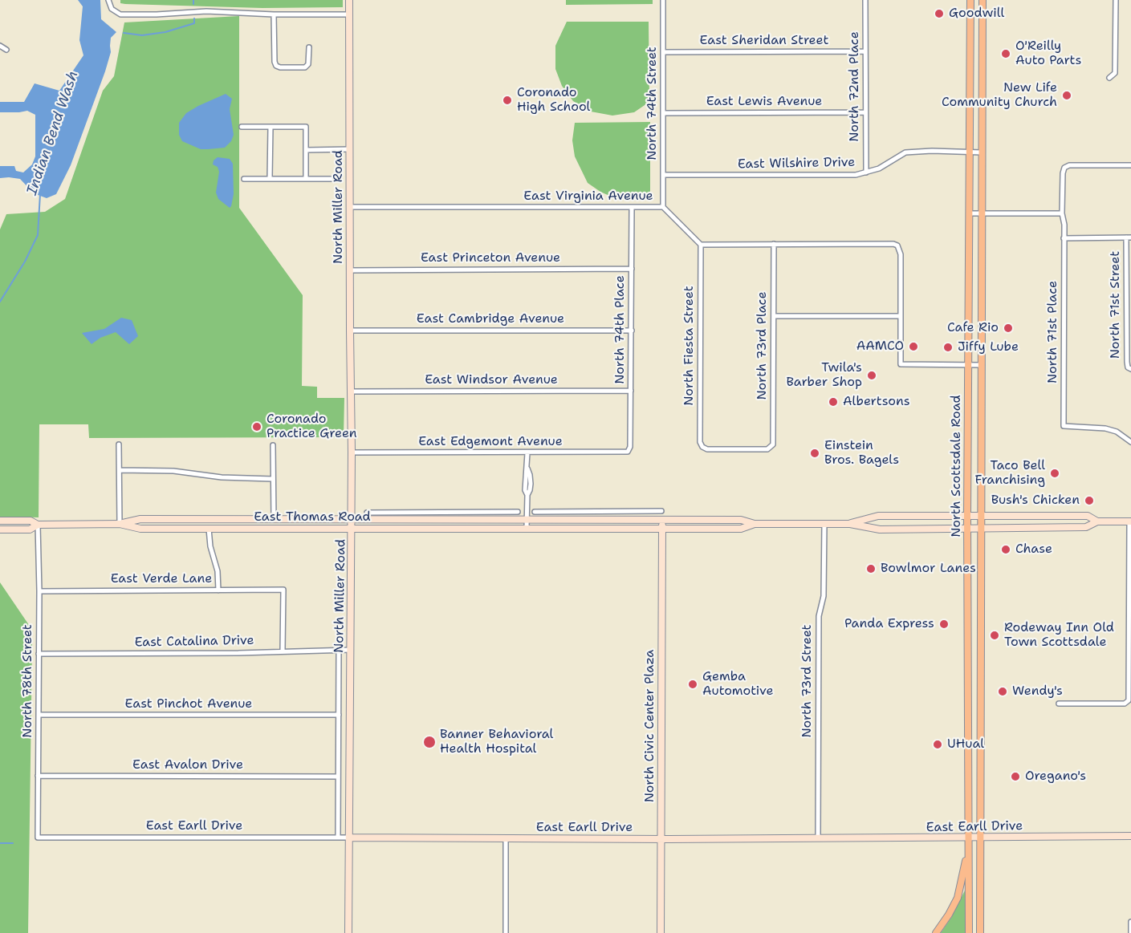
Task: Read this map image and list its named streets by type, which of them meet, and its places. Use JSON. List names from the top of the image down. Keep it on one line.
{"streets":{"main road":["North Scottsdale Road"],"street":["East Sheridan Street","North 72nd Place","East Lewis Avenue","North 74th Street","East Wilshire Drive","East Virginia Avenue","North Miller Road","East Princeton Avenue","North 71st Street","East Cambridge Avenue","North 74th Place","North 71st Place","North Fiesta Street","North 73rd Place","East Windsor Avenue","East Edgemont Avenue","East Thomas Road","East Verde Lane","East Catalina Drive","North 78th Street","North 73rd Street","East Pinchot Avenue","North Civic Center Plaza","East Avalon Drive","East Earll Drive"]},"crossings":[["East Sheridan Street","North 72nd Place"],["East Sheridan Street","North 74th Street"],["North 72nd Place","East Lewis Avenue"],["North 72nd Place","East Wilshire Drive"],["East Lewis Avenue","North 74th Street"],["North 74th Street","East Wilshire Drive"],["North 74th Street","East Virginia Avenue"],["East Wilshire Drive","North Scottsdale Road"],["East Virginia Avenue","North Miller Road"],["East Virginia Avenue","North 74th Place"],["East Virginia Avenue","North Fiesta Street"],["North Miller Road","East Princeton Avenue"],["North Miller Road","East Cambridge Avenue"],["North Miller Road","East Windsor Avenue"],["North Miller Road","East Edgemont Avenue"],["North Miller Road","East Thomas Road"],["North Miller Road","East Catalina Drive"],["North Miller Road","East Pinchot Avenue"],["North Miller Road","East Avalon Drive"],["North Miller Road","East Earll Drive"],["East Princeton Avenue","North 74th Place"],["East Cambridge Avenue","North 74th Place"],["North 74th Place","East Windsor Avenue"],["North 74th Place","East Edgemont Avenue"],["North Fiesta Street","North 73rd Place"],["North Scottsdale Road","East Thomas Road"],["North Scottsdale Road","East Earll Drive"],["East Thomas Road","North 78th Street"],["East Thomas Road","North 73rd Street"],["East Thomas Road","North Civic Center Plaza"],["East Verde Lane","East Catalina Drive"],["East Verde Lane","North 78th Street"],["East Catalina Drive","North 78th Street"],["North 78th Street","East Pinchot Avenue"],["North 78th Street","East Avalon Drive"],["North 78th Street","East Earll Drive"],["North 73rd Street","East Earll Drive"],["North Civic Center Plaza","East Earll Drive"]],"water":["Indian Bend Wash"],"places":["Goodwill","O'Reilly Auto Parts","New Life Community Church","Coronado High School","Cafe Rio","AAMCO","Jiffy Lube","Twila's Barber Shop","Albertsons","Coronado Practice Green","Einstein Bros. Bagels","Taco Bell Franchising","Bush's Chicken","Chase","Bowlmor Lanes","Panda Express","Rodeway Inn Old Town Scottsdale","Gemba Automotive","Wendy's","Banner Behavioral Health Hospital","UHual","Oregano's"]}
